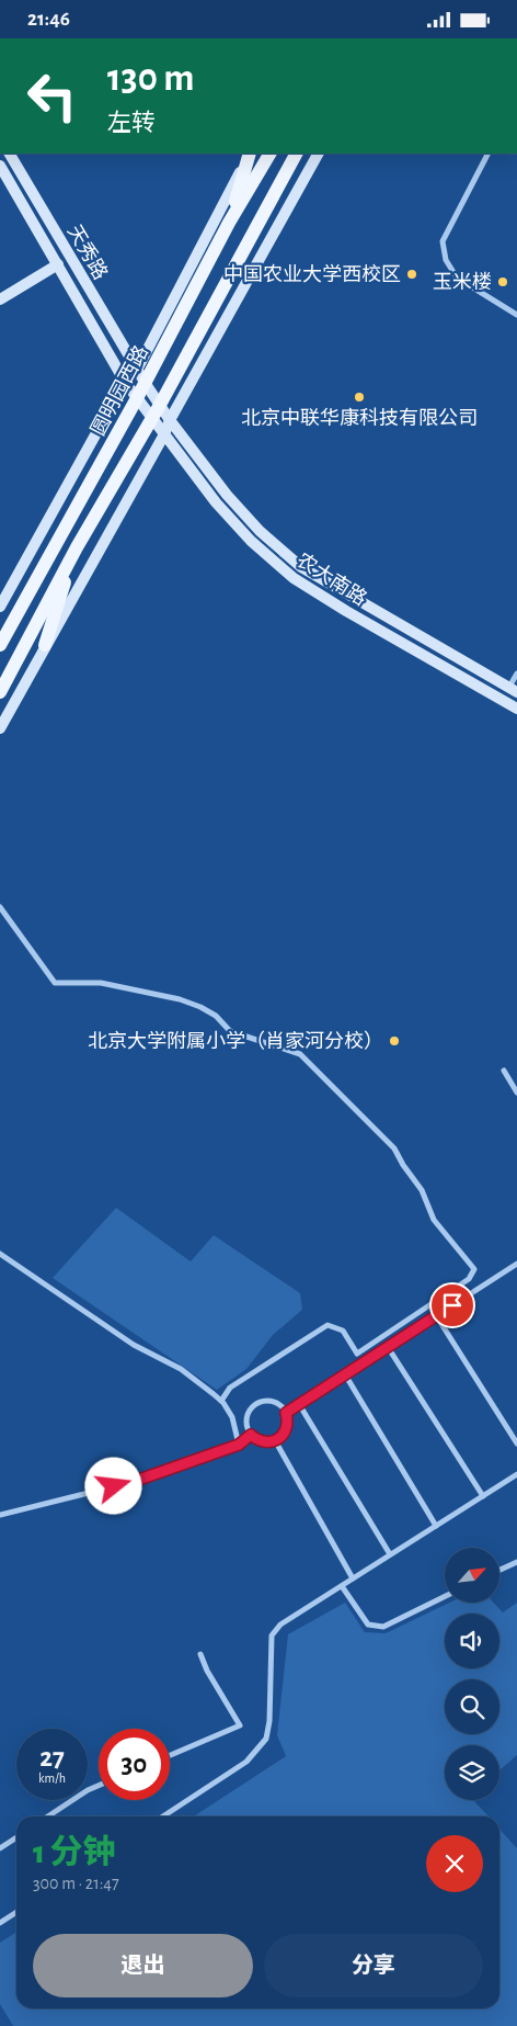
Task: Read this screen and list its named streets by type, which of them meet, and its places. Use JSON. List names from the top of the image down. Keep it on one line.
{"streets":{"main road":["圆明园西路"],"street":["天秀路","农大南路"]},"crossings":[["天秀路","圆明园西路"],["天秀路","农大南路"],["圆明园西路","农大南路"]],"places":["中国农业大学西校区","玉米楼","北京中联华康科技有限公司","北京大学附属小学（肖家河分校）"],"north":"top right","page":{"status":"21:46","turn":["130 m","左转"],"speed":"27 km/h","limit":"30","heading":["1 分钟","300 m · 21:47"],"buttons":["退出","分享"]}}
